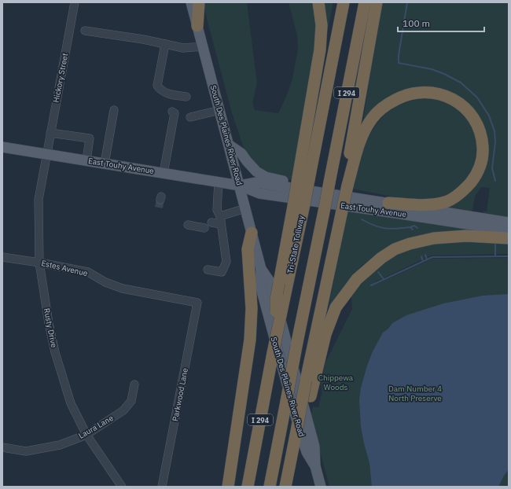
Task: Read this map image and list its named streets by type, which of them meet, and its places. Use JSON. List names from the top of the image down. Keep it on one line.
{"streets":{"highway":["I 294","Tri-State Tollway"],"main road":["South Des Plaines River Road","East Touhy Avenue"],"street":["Hickory Street","Estes Avenue","Rusty Drive","Parkwood Lane","Laura Lane"]},"crossings":[["Hickory Street","East Touhy Avenue"],["Hickory Street","Rusty Drive"],["South Des Plaines River Road","East Touhy Avenue"],["East Touhy Avenue","Tri-State Tollway"],["East Touhy Avenue","Rusty Drive"],["Estes Avenue","Rusty Drive"],["Estes Avenue","Parkwood Lane"],["Rusty Drive","Laura Lane"]],"parks":["Chippewa Woods","Dam Number 4 North Preserve"],"scale_bar":"100 m"}
